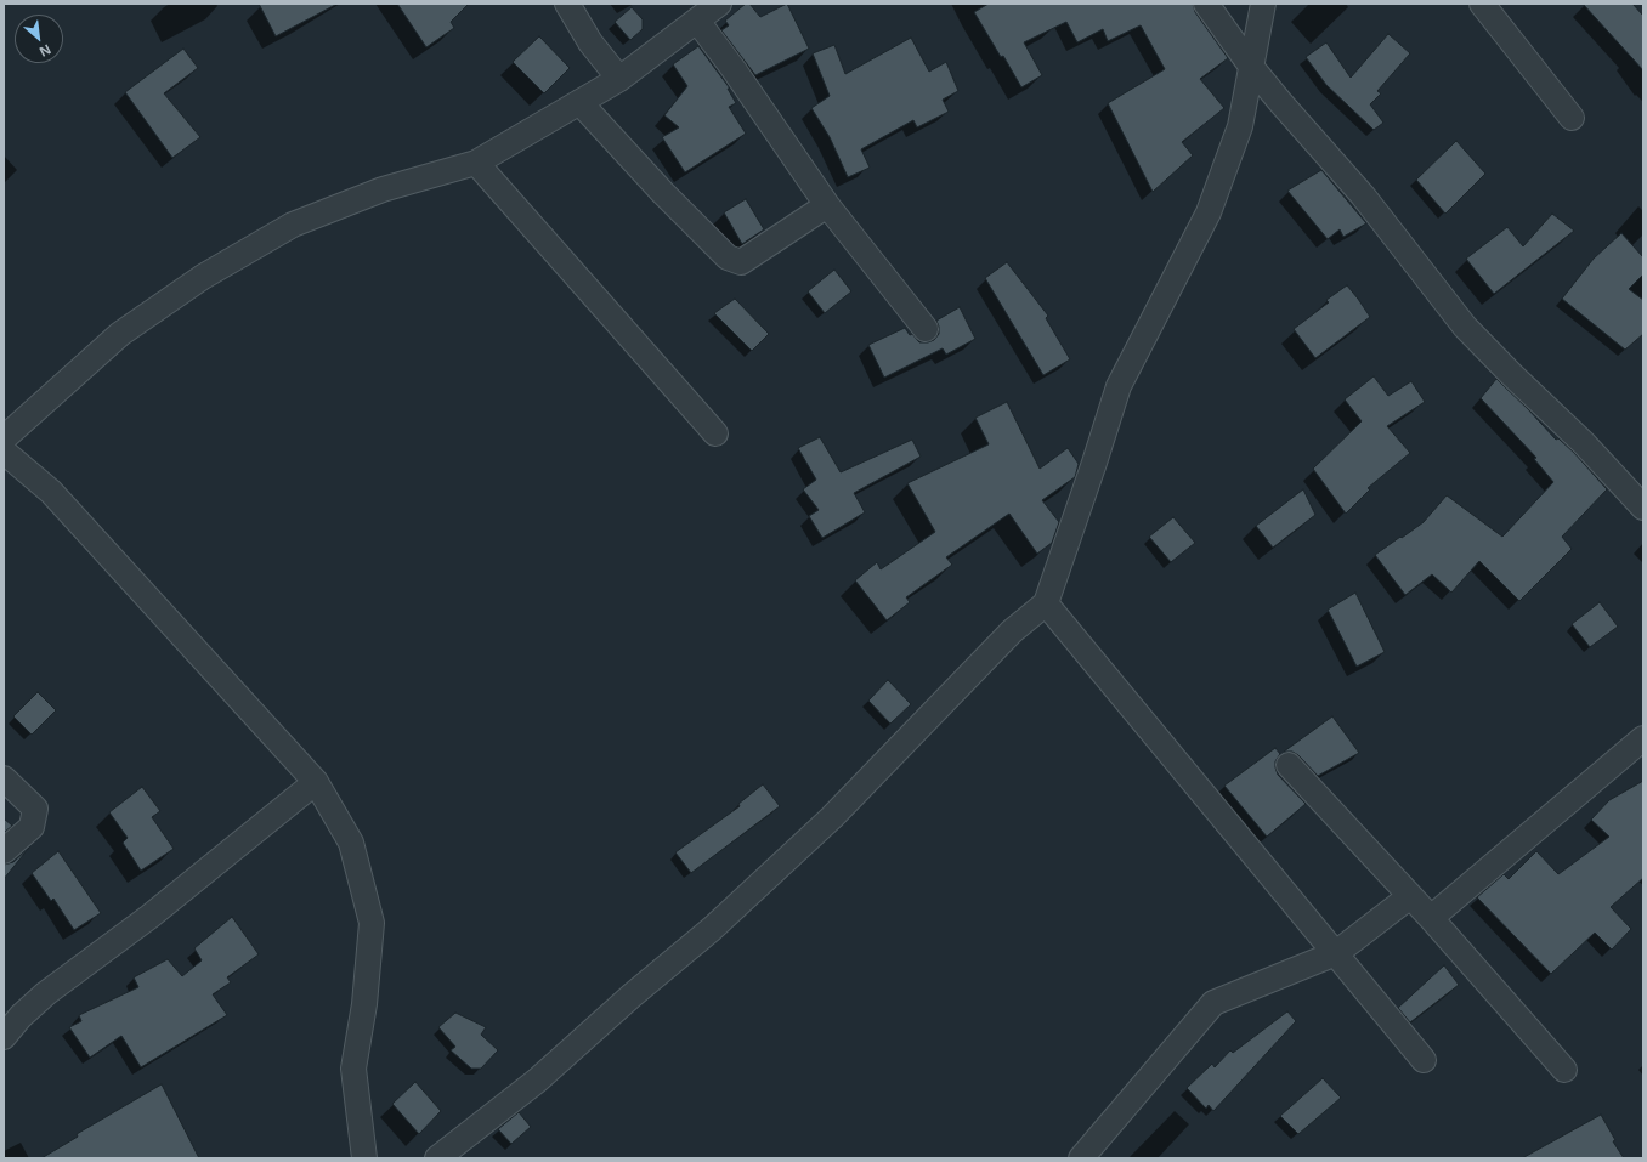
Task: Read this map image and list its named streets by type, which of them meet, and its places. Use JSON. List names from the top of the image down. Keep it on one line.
{"north":"bottom right"}
